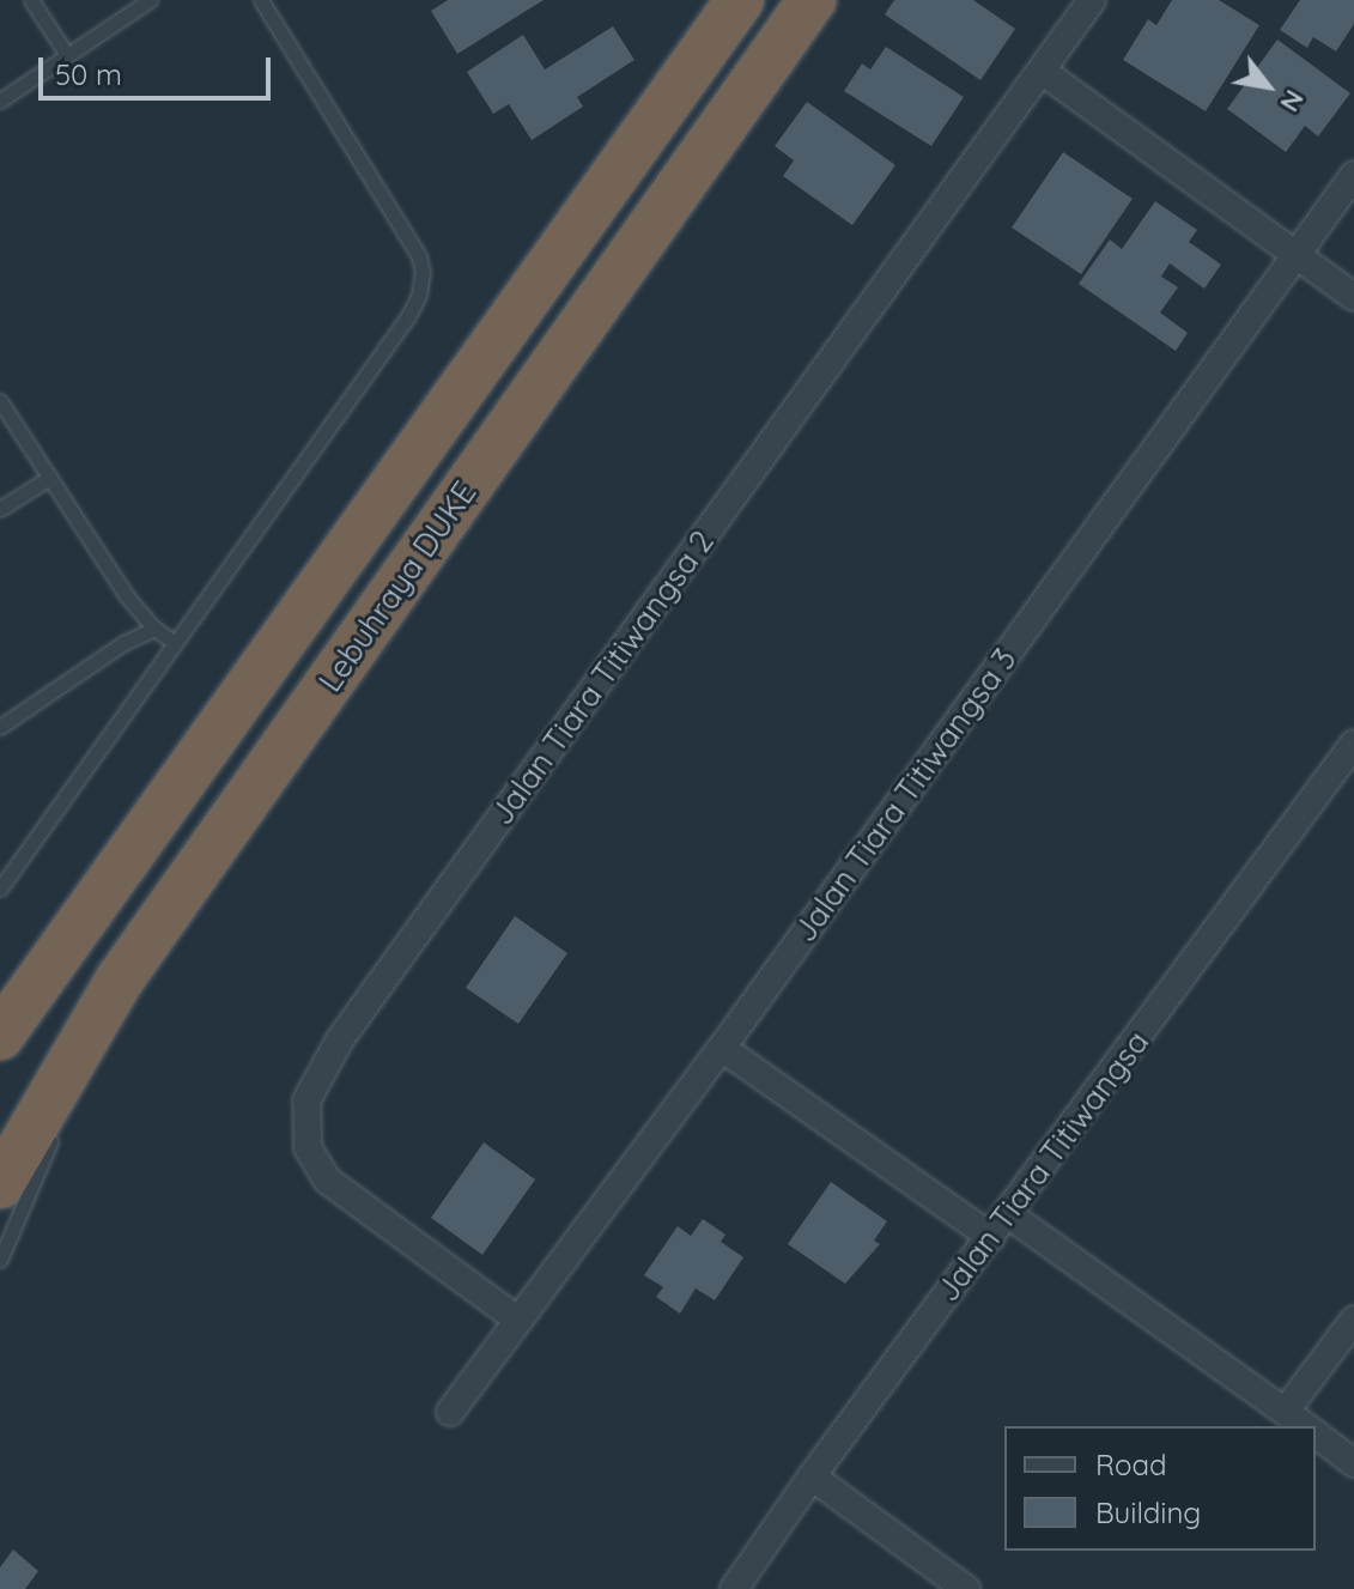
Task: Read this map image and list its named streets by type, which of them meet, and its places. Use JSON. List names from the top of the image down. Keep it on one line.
{"streets":{"highway":["Lebuhraya DUKE"],"street":["Jalan Tiara Titiwangsa 2","Jalan Tiara Titiwangsa 3","Jalan Tiara Titiwangsa"]},"crossings":[["Jalan Tiara Titiwangsa 2","Jalan Tiara Titiwangsa 3"]],"legend":["Road","Building"],"scale_bar":"50 m","north":"bottom right"}
